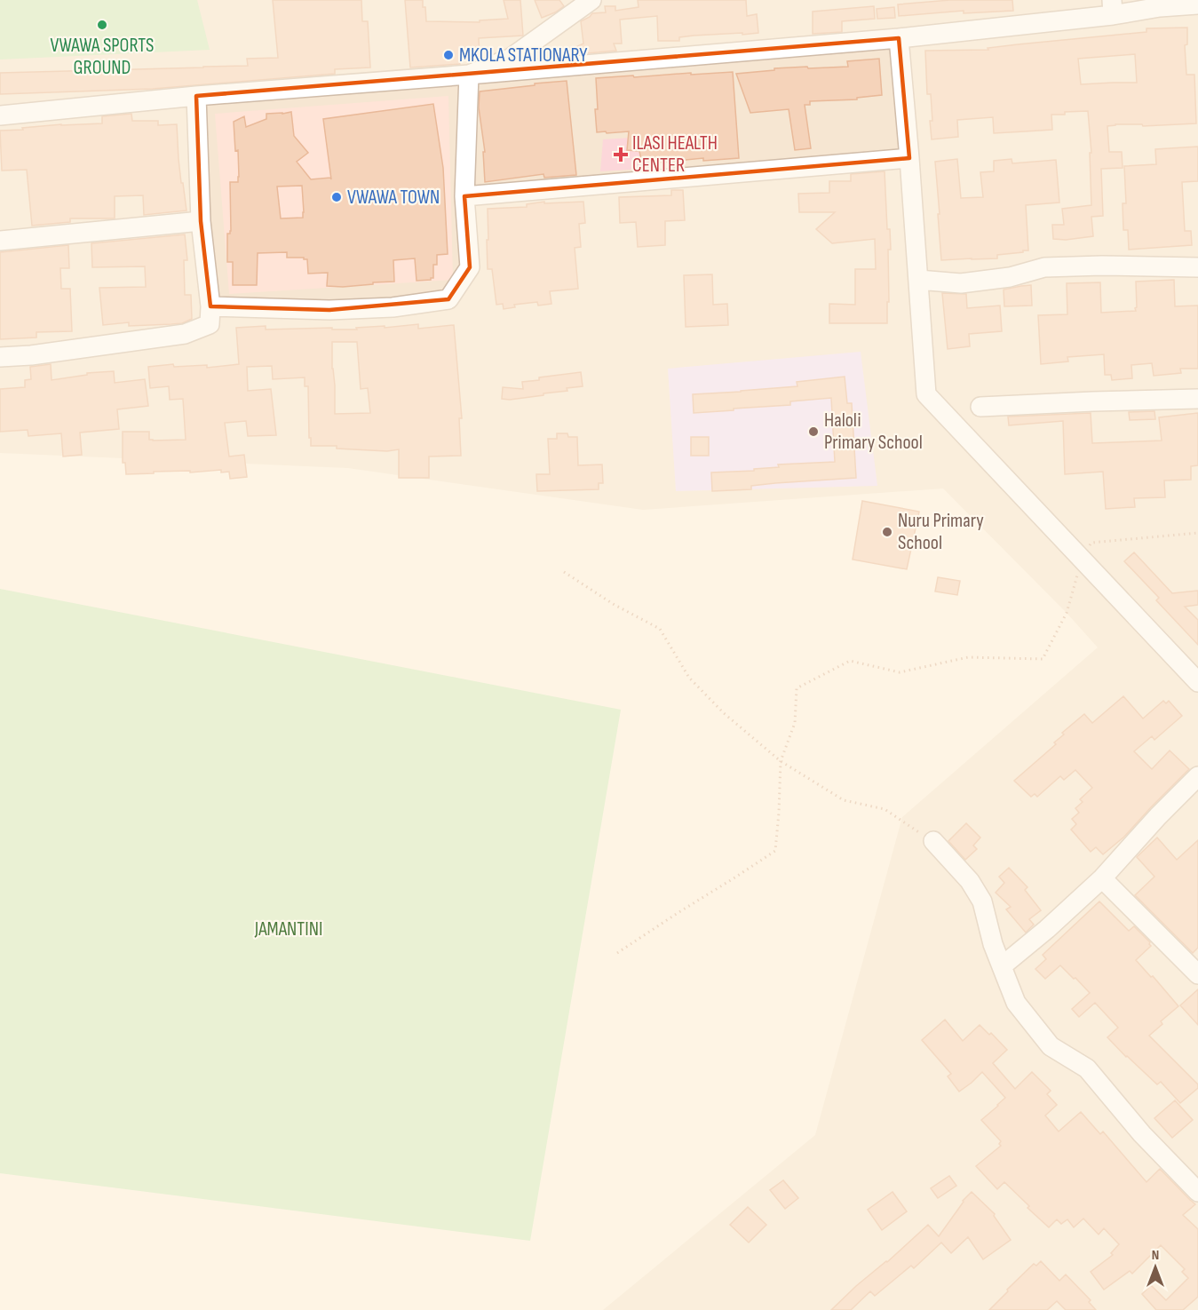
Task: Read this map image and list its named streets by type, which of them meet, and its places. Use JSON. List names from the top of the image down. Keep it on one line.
{"parks":["JAMANTINI"],"places":{"other":["VWAWA SPORTS GROUND","MKOLA STATIONARY","VWAWA TOWN","Haloli Primary School","Nuru Primary School"],"health":["ILASI HEALTH CENTER"]},"north":"top"}
